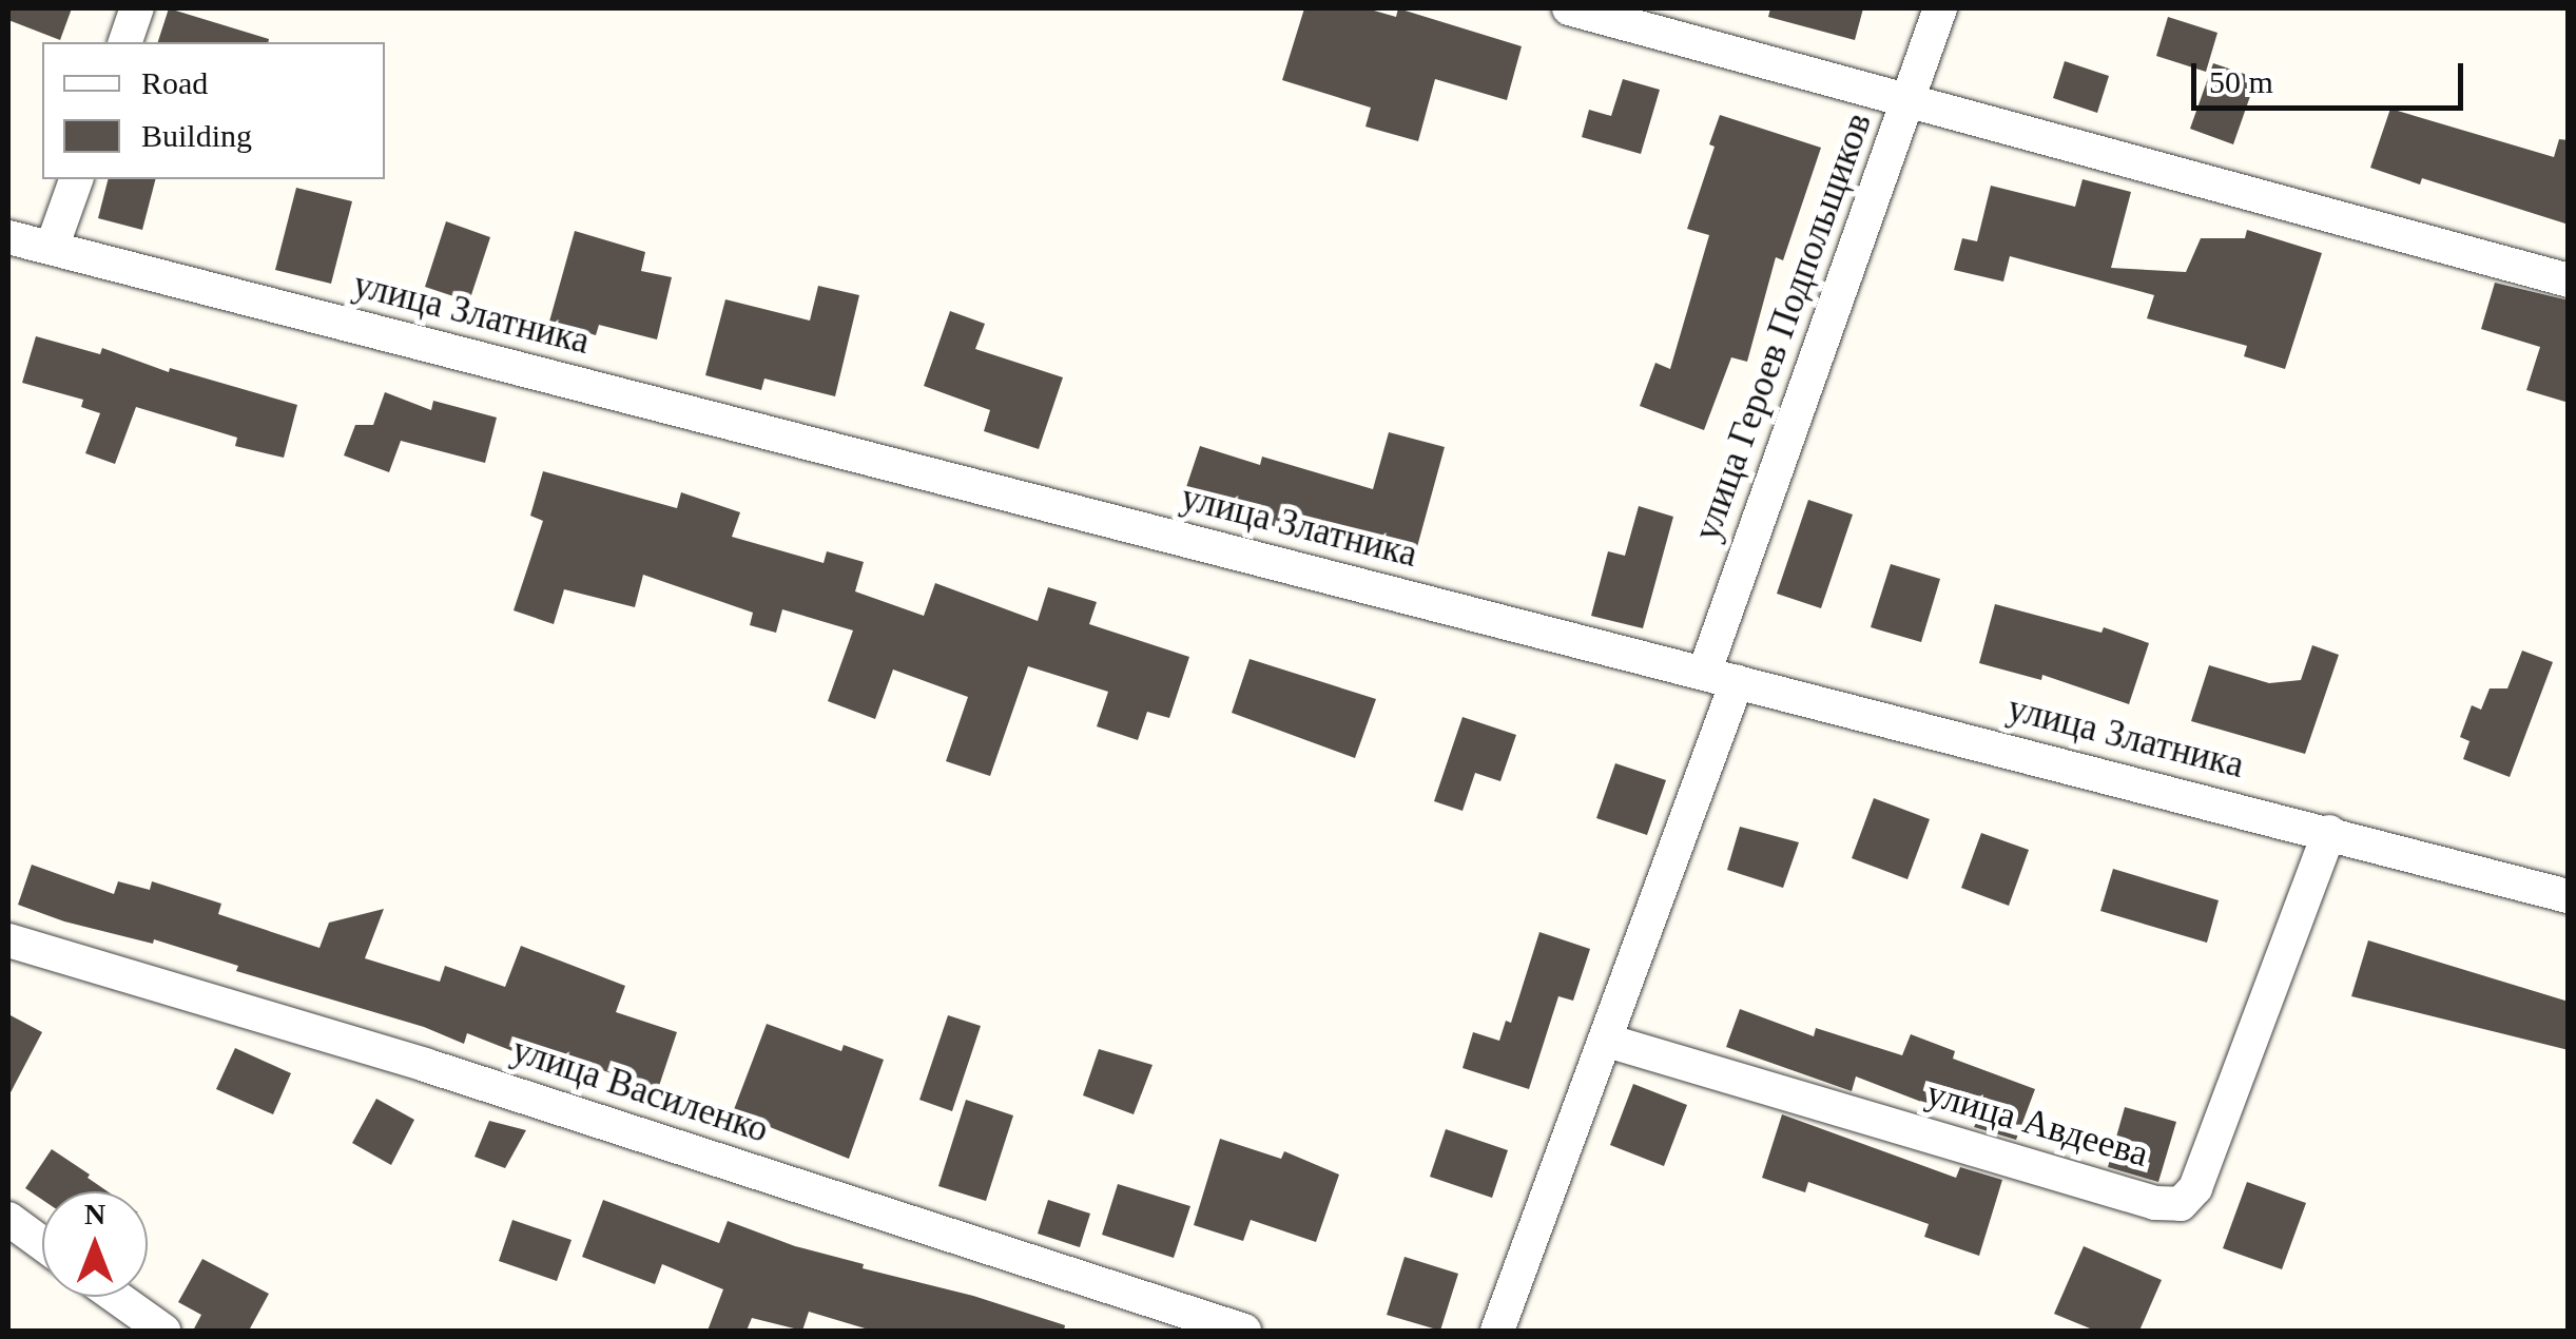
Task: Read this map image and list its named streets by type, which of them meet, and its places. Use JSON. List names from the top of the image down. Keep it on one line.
{"streets":{"street":["улица Златника","улица Героев Подпольщиков","улица Василенко","улица Авдеева"]},"crossings":[["улица Златника","улица Героев Подпольщиков"],["улица Златника","улица Авдеева"],["улица Героев Подпольщиков","улица Авдеева"]],"legend":["Road","Building"],"scale_bar":"50 m","north":"top"}
